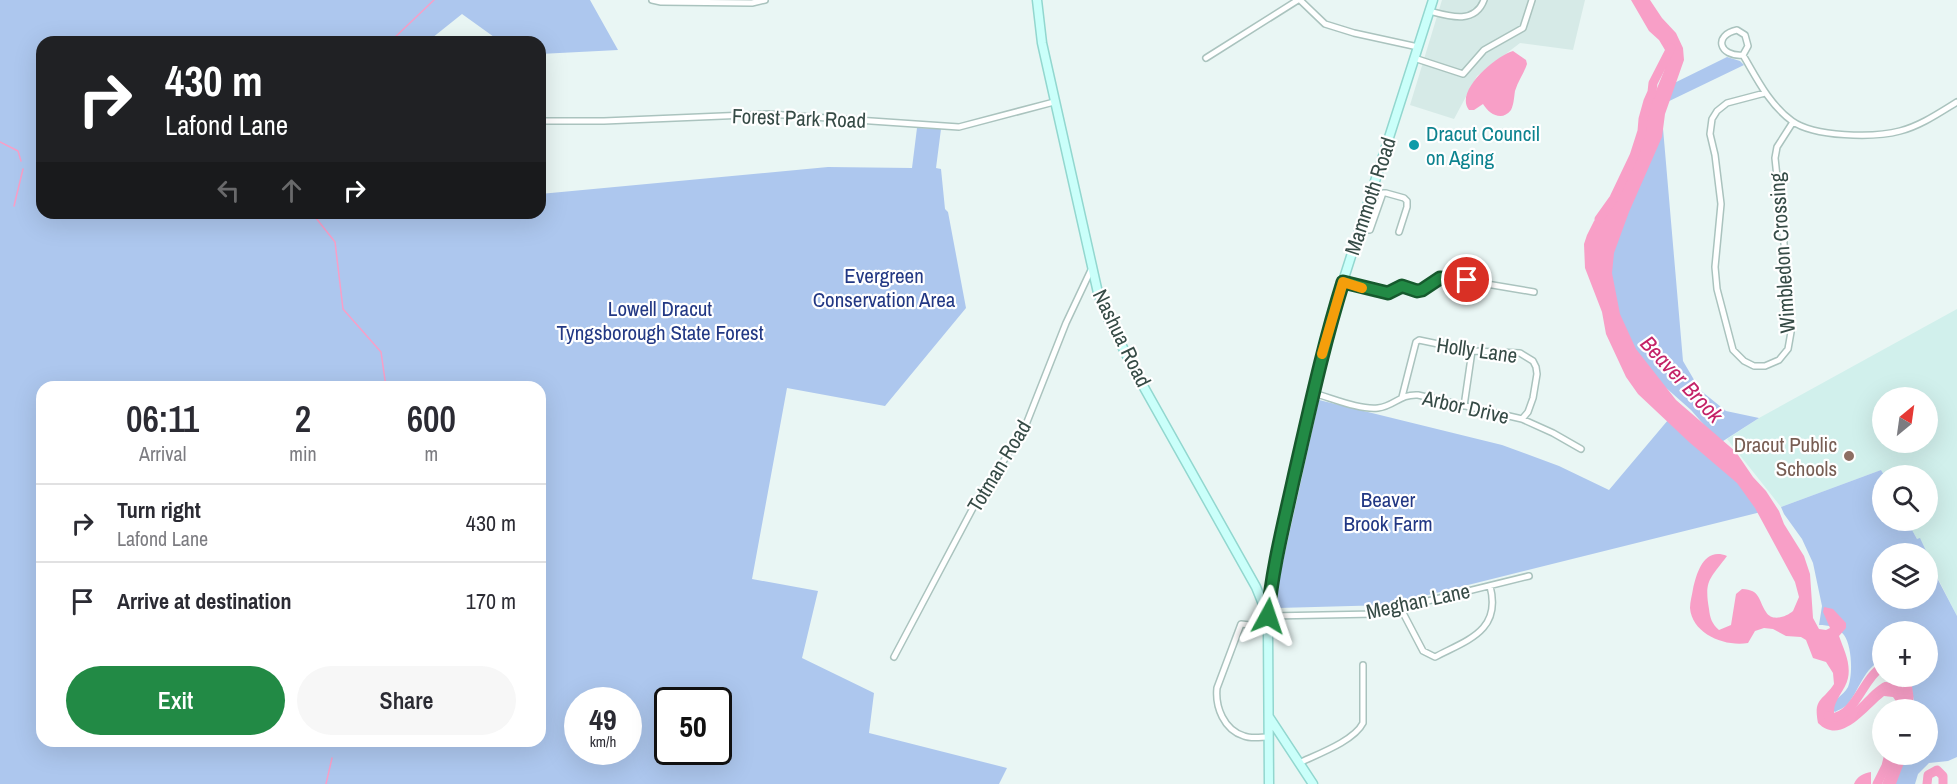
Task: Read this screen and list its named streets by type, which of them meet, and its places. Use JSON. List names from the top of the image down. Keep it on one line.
{"streets":{"main road":["Mammoth Road","Nashua Road"],"street":["Forest Park Road","Wimbledon Crossing","Holly Lane","Arbor Drive","Totman Road","Meghan Lane"]},"crossings":[["Forest Park Road","Nashua Road"],["Mammoth Road","Nashua Road"],["Mammoth Road","Arbor Drive"],["Mammoth Road","Meghan Lane"],["Nashua Road","Totman Road"],["Nashua Road","Meghan Lane"],["Holly Lane","Arbor Drive"]],"water":["Beaver Brook"],"parks":["Evergreen Conservation Area","Lowell Dracut Tyngsborough State Forest","Beaver Brook Farm"],"places":["Dracut Council on Aging","Dracut Public Schools"],"north":"top right","page":{"turn":["430 m","Lafond Lane"],"eta":["06:11","Arrival","2","min","600","m"],"map_buttons":["+","−"],"list":[{"name":"Turn right","note":"Lafond Lane","value":"430 m"},{"name":"Arrive at destination","value":"170 m"}],"buttons":["Exit","Share"],"speed":"49 km/h","limit":"50"}}
